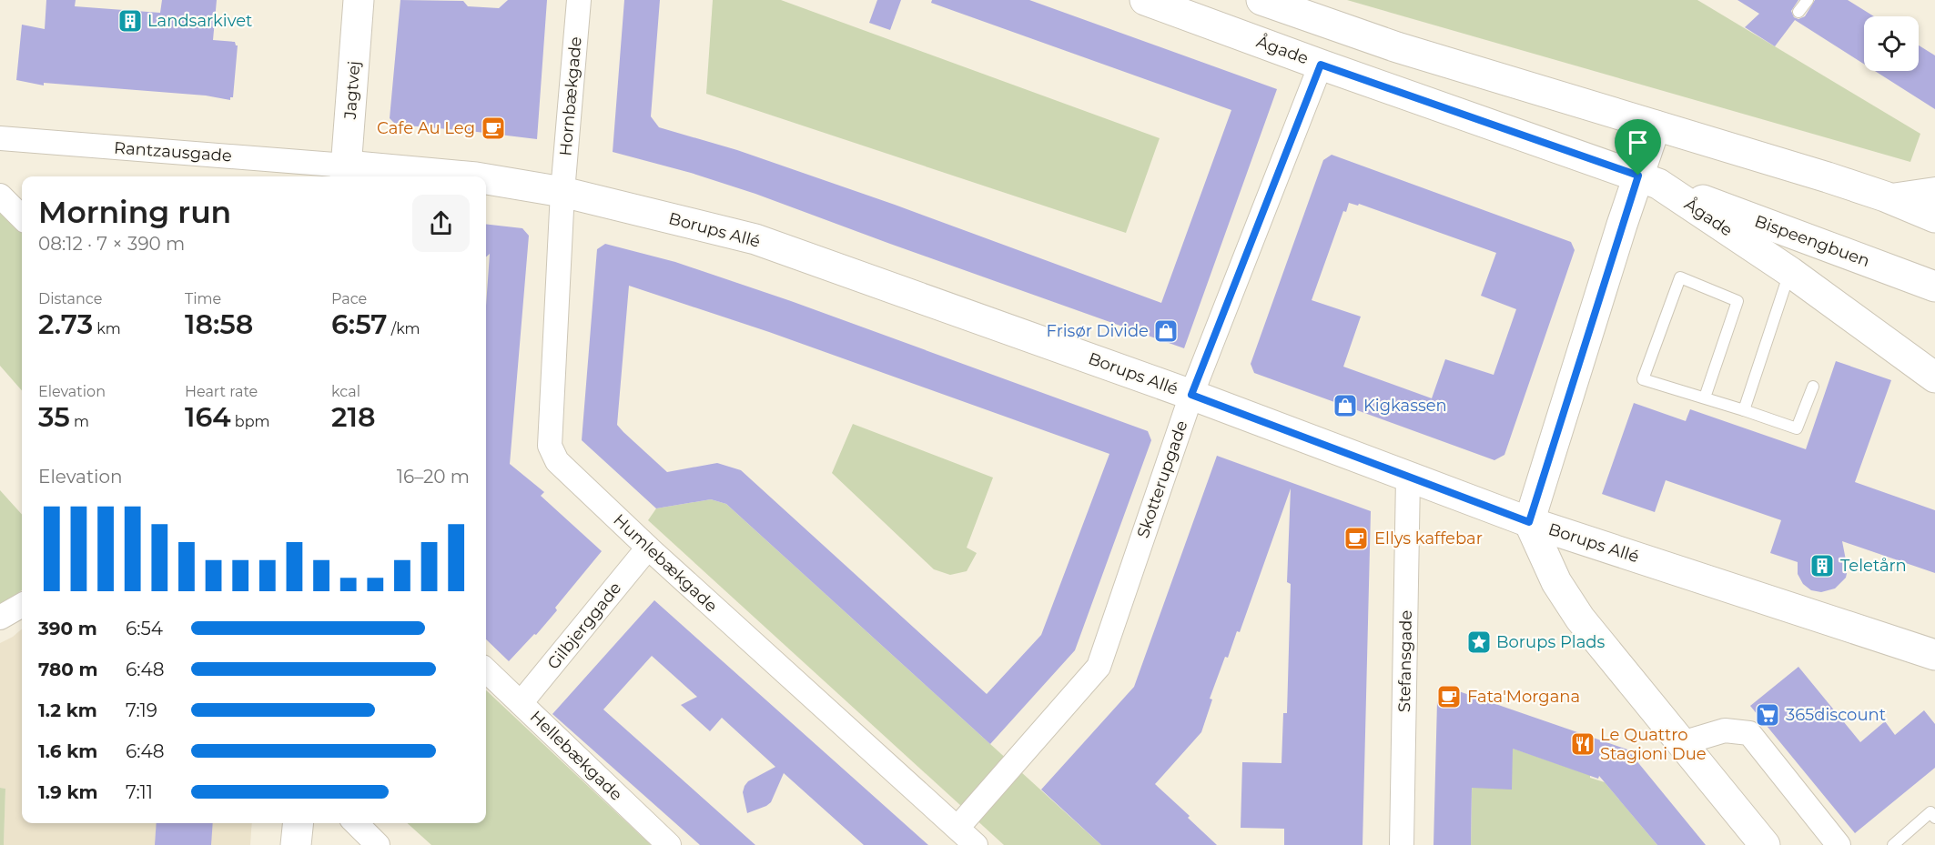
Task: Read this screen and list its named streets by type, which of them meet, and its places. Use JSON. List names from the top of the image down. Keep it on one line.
{"streets":{"street":["Ågade","Jagtvej","Hornbækgade","Rantzausgade","Borups Allé","Bispeengbuen","Skotterupgade","Humlebækgade","Gilbjerggade","Stefansgade","Hellebækgade"]},"crossings":[["Ågade","Bispeengbuen"],["Ågade","Skotterupgade"],["Jagtvej","Rantzausgade"],["Jagtvej","Borups Allé"],["Hornbækgade","Borups Allé"],["Hornbækgade","Humlebækgade"],["Rantzausgade","Borups Allé"],["Borups Allé","Skotterupgade"],["Borups Allé","Humlebækgade"],["Borups Allé","Stefansgade"],["Skotterupgade","Humlebækgade"],["Humlebækgade","Gilbjerggade"],["Gilbjerggade","Hellebækgade"]],"places":{"building":["Landsarkivet","Teletårn"],"cafe":["Cafe Au Leg","Ellys kaffebar","Fata'Morgana"],"shop":["Frisør Divide","Kigkassen"],"place":["Borups Plads"],"supermarket":["365discount"],"restaurant":["Le Quattro Stagioni Due"]},"page":{"heading":["Morning run","08:12 · 7 × 390 m"],"stats":[["Distance","2.73 km"],["Time","18:58"],["Pace","6:57 /km"],["Elevation","35 m"],["Heart rate","164 bpm"],["kcal","218"]],"chart":["Elevation","16–20 m"],"list":[{"name":"390 m","note":"6:54"},{"name":"780 m","note":"6:48"},{"name":"1.2 km","note":"7:19"},{"name":"1.6 km","note":"6:48"},{"name":"1.9 km","note":"7:11"}]}}
